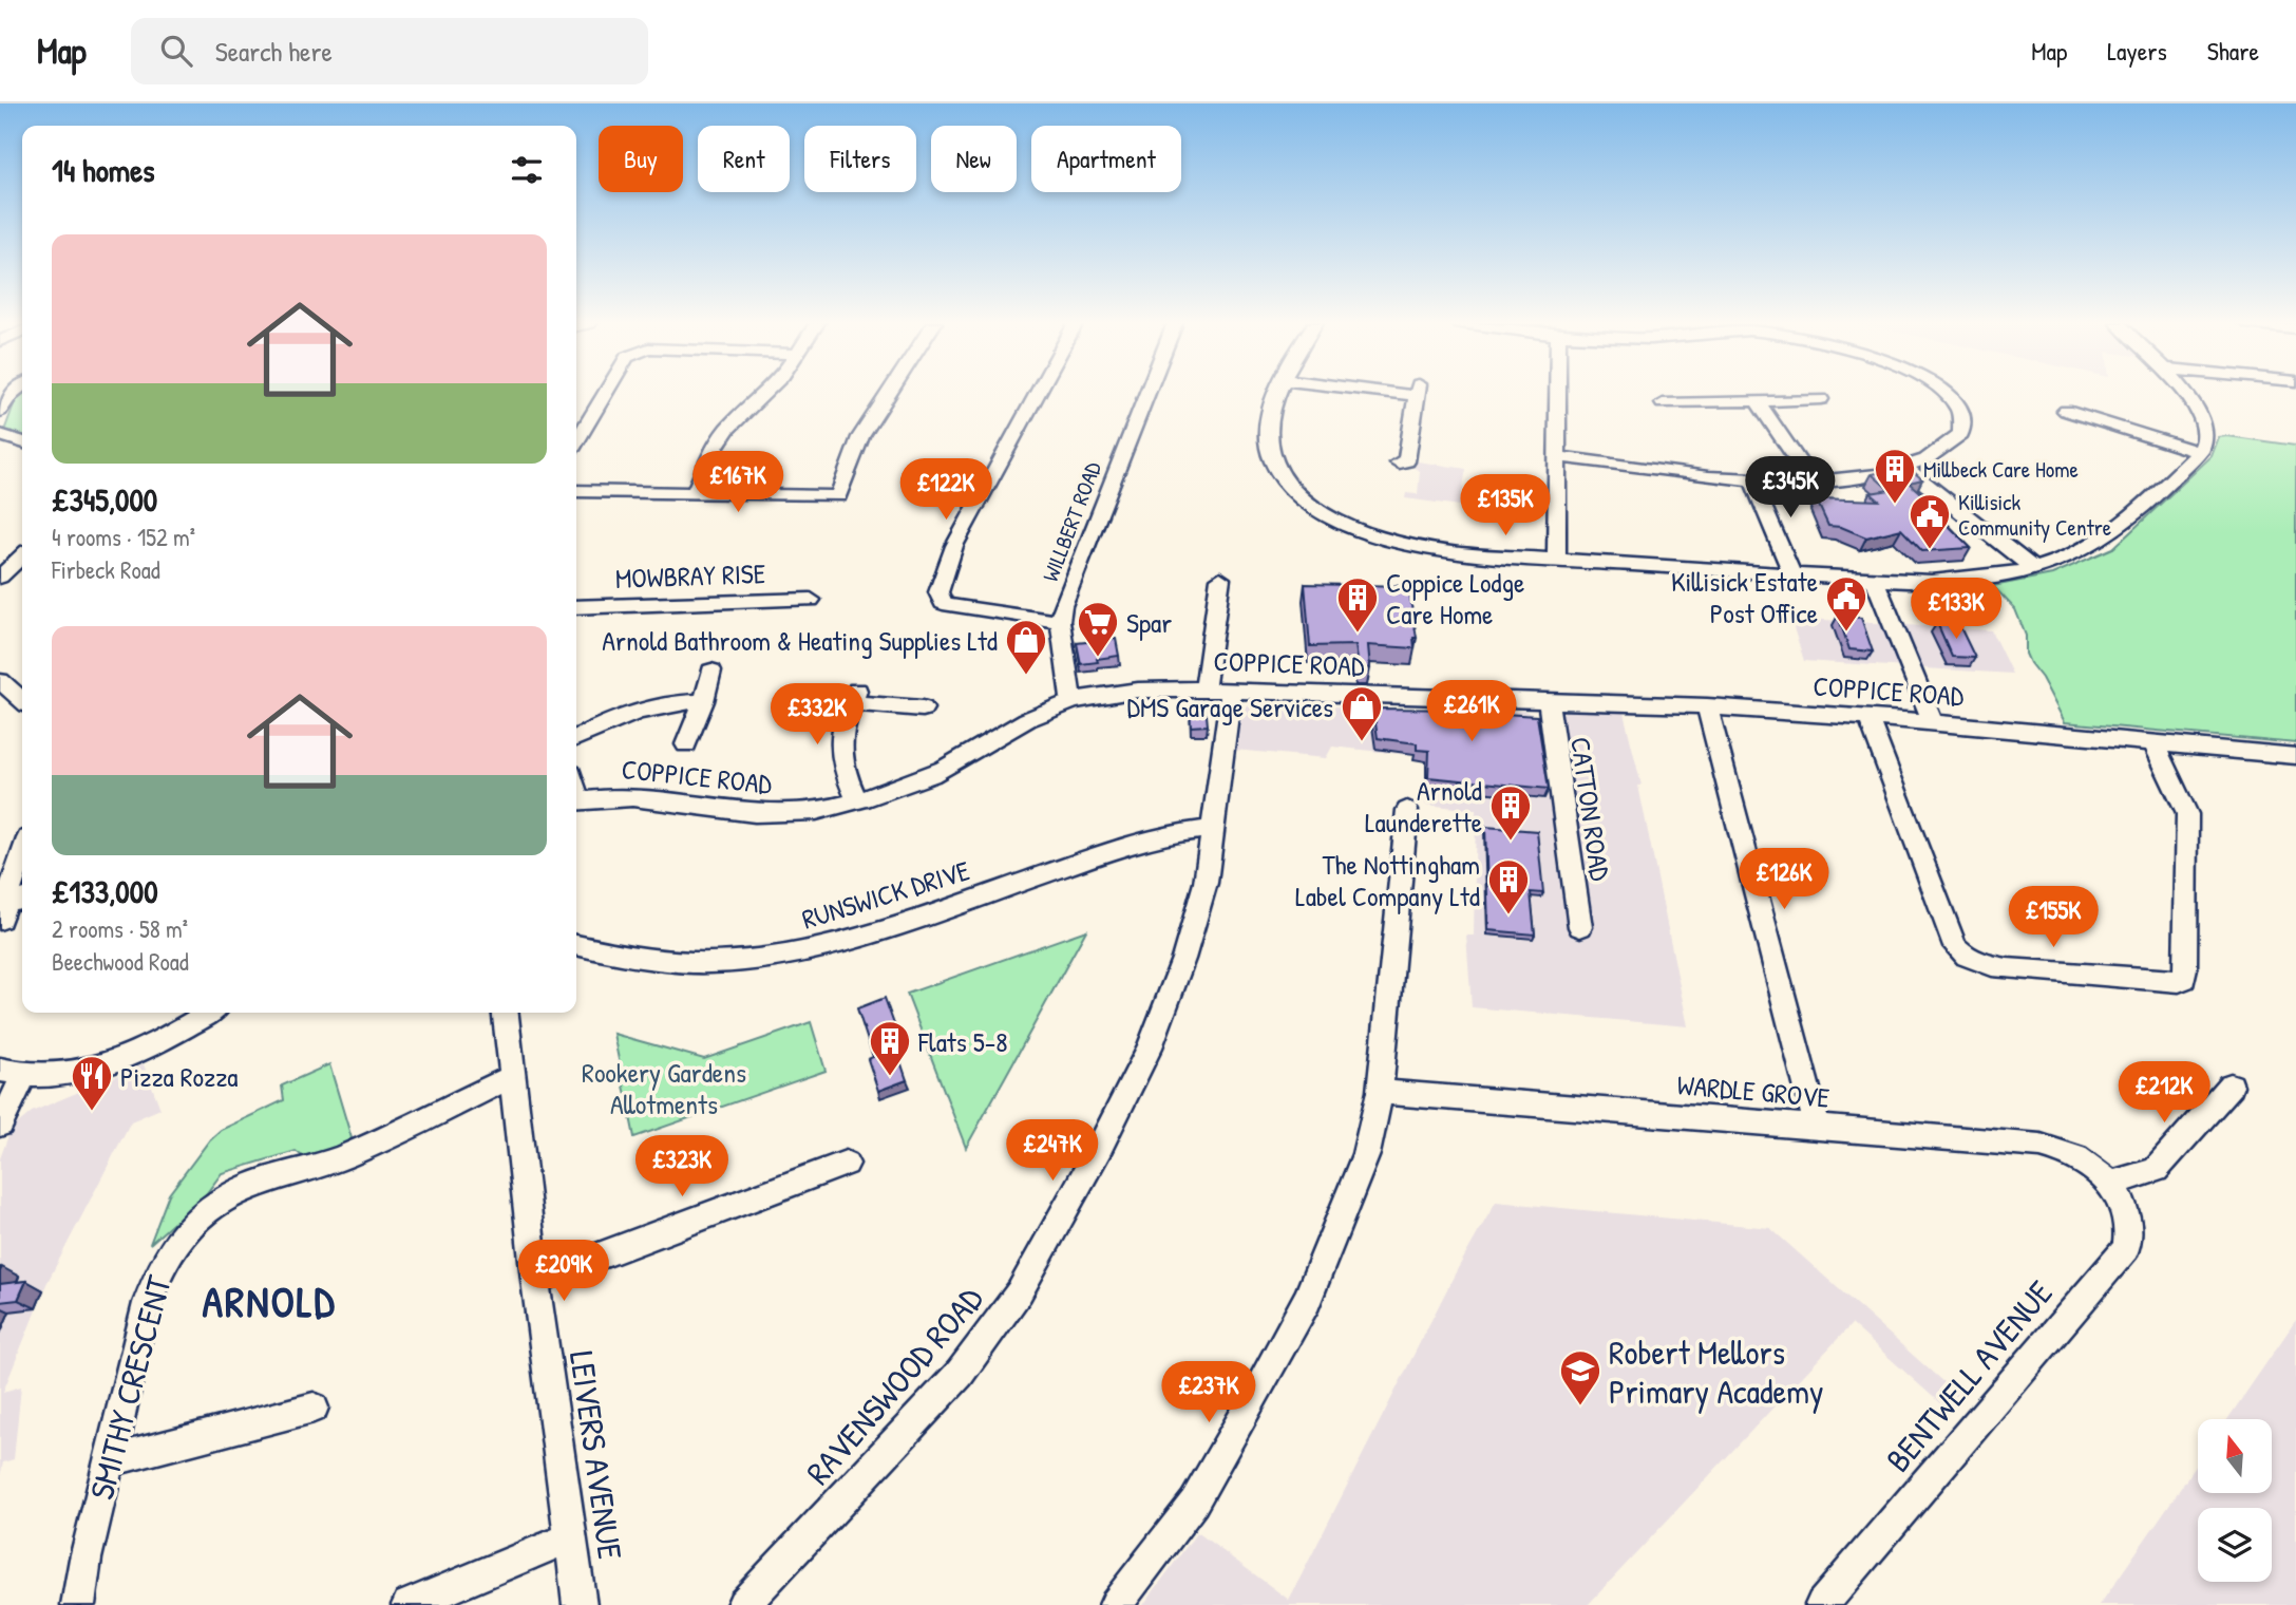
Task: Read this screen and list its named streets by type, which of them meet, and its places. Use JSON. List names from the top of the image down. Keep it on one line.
{"streets":{"street":["WILLBERT ROAD","MOWBRAY RISE","COPPICE ROAD","CATTON ROAD","RUNSWICK DRIVE","WARDLE GROVE","BENTWELL AVENUE","RAVENSWOOD ROAD","SMITHY CRESCENT","LEIVERS AVENUE"]},"crossings":[["WILLBERT ROAD","COPPICE ROAD"],["COPPICE ROAD","CATTON ROAD"],["COPPICE ROAD","RAVENSWOOD ROAD"],["RUNSWICK DRIVE","RAVENSWOOD ROAD"],["WARDLE GROVE","BENTWELL AVENUE"],["SMITHY CRESCENT","LEIVERS AVENUE"]],"districts":["ARNOLD"],"parks":["Rookery Gardens Allotments"],"places":{"building":["Millbeck Care Home","Coppice Lodge Care Home","Arnold Launderette","The Nottingham Label Company Ltd","Flats 5-8"],"public building":["Killisick Community Centre","Killisick Estate Post Office"],"supermarket":["Spar"],"shop":["Arnold Bathroom & Heating Supplies Ltd","DMS Garage Services"],"restaurant":["Pizza Rozza"],"school or university":["Robert Mellors Primary Academy"]},"north":"top","page":{"header":"Map","search":"Search here","nav":["Map","Layers","Share"],"chip":["Buy","Rent","Filters","New","Apartment"],"heading":"14 homes","list":[{"name":"£345,000","note":"4 rooms · 152 m² · Firbeck Road"},{"name":"£133,000","note":"2 rooms · 58 m² · Beechwood Road"}],"price":["£167K","£345K","£122K","£135K","£133K","£261K","£332K","£126K","£155K","£212K","£247K","£323K","£209K","£237K"]}}
